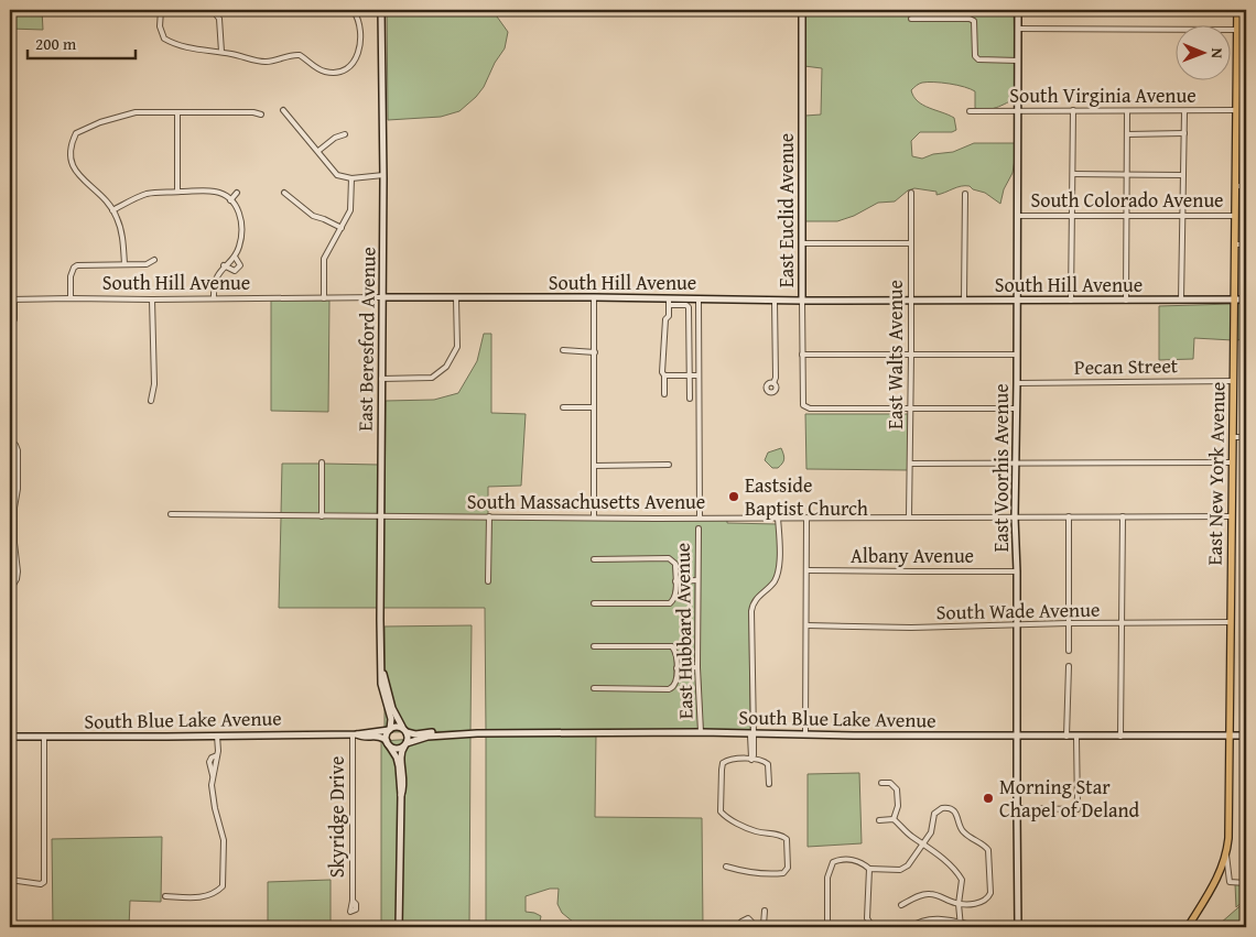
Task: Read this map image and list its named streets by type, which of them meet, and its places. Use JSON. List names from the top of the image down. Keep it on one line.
{"streets":{"main road":["East New York Avenue"],"street":["South Virginia Avenue","South Colorado Avenue","East Euclid Avenue","South Hill Avenue","East Beresford Avenue","East Walts Avenue","Pecan Street","East Voorhis Avenue","South Massachusetts Avenue","Albany Avenue","South Wade Avenue","East Hubbard Avenue","South Blue Lake Avenue","Skyridge Drive"]},"crossings":[["South Virginia Avenue","East Voorhis Avenue"],["South Virginia Avenue","East New York Avenue"],["South Colorado Avenue","East Voorhis Avenue"],["South Colorado Avenue","East New York Avenue"],["East Euclid Avenue","South Hill Avenue"],["East Euclid Avenue","East Walts Avenue"],["South Hill Avenue","East Beresford Avenue"],["South Hill Avenue","East Walts Avenue"],["South Hill Avenue","East Voorhis Avenue"],["South Hill Avenue","East New York Avenue"],["South Hill Avenue","East Hubbard Avenue"],["East Beresford Avenue","South Massachusetts Avenue"],["East Beresford Avenue","South Blue Lake Avenue"],["East Walts Avenue","South Massachusetts Avenue"],["Pecan Street","East Voorhis Avenue"],["Pecan Street","East New York Avenue"],["East Voorhis Avenue","South Massachusetts Avenue"],["East Voorhis Avenue","Albany Avenue"],["East Voorhis Avenue","South Wade Avenue"],["East Voorhis Avenue","South Blue Lake Avenue"],["East New York Avenue","South Massachusetts Avenue"],["East New York Avenue","South Wade Avenue"],["East New York Avenue","South Blue Lake Avenue"],["South Massachusetts Avenue","East Hubbard Avenue"],["East Hubbard Avenue","South Blue Lake Avenue"],["South Blue Lake Avenue","Skyridge Drive"]],"places":["Eastside Baptist Church","Morning Star Chapel of Deland"],"scale_bar":"200 m","north":"right"}
